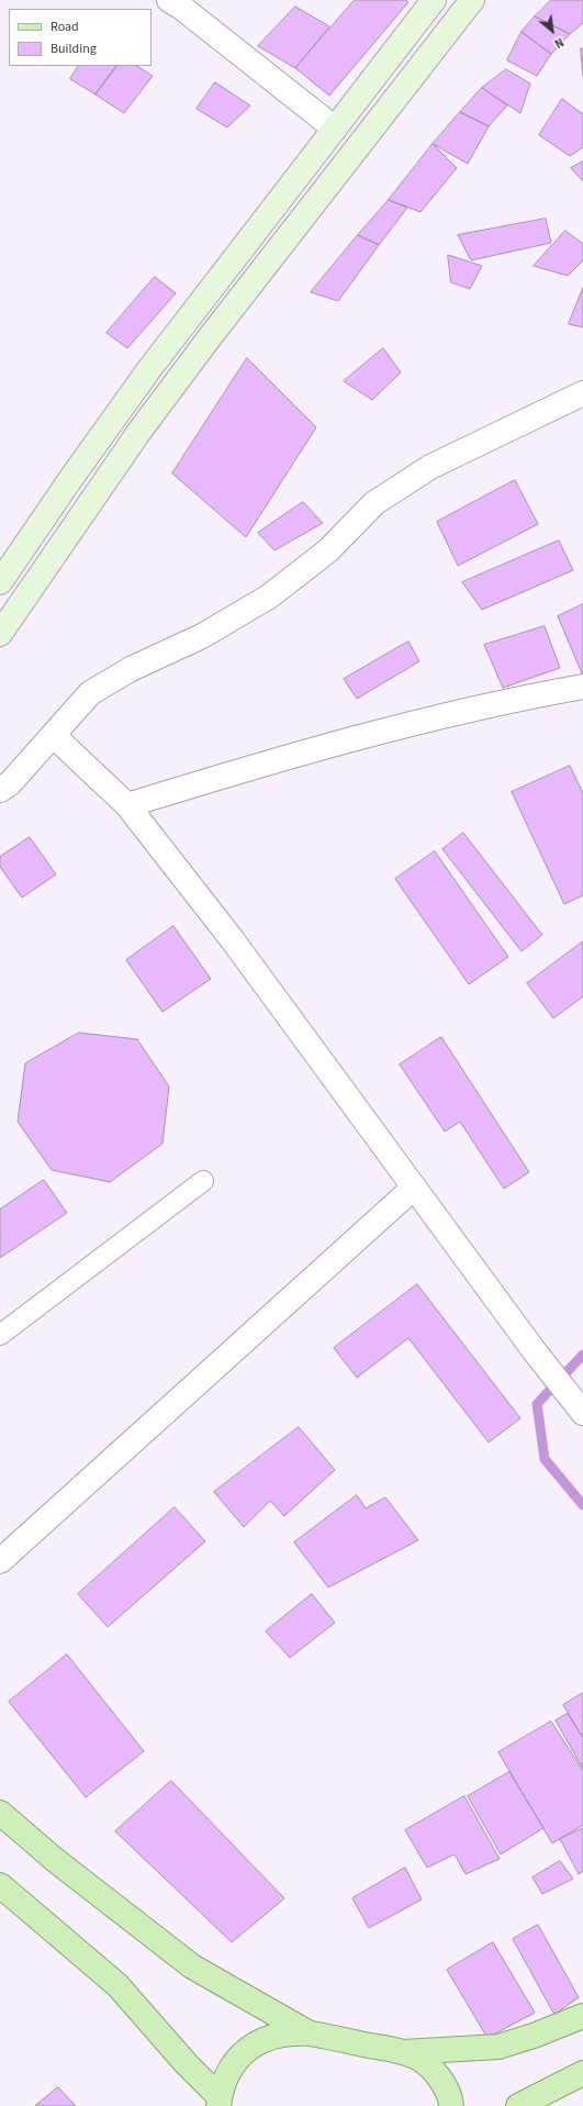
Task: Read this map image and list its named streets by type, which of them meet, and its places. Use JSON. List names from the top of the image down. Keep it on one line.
{"legend":["Road","Building"],"north":"bottom right"}
